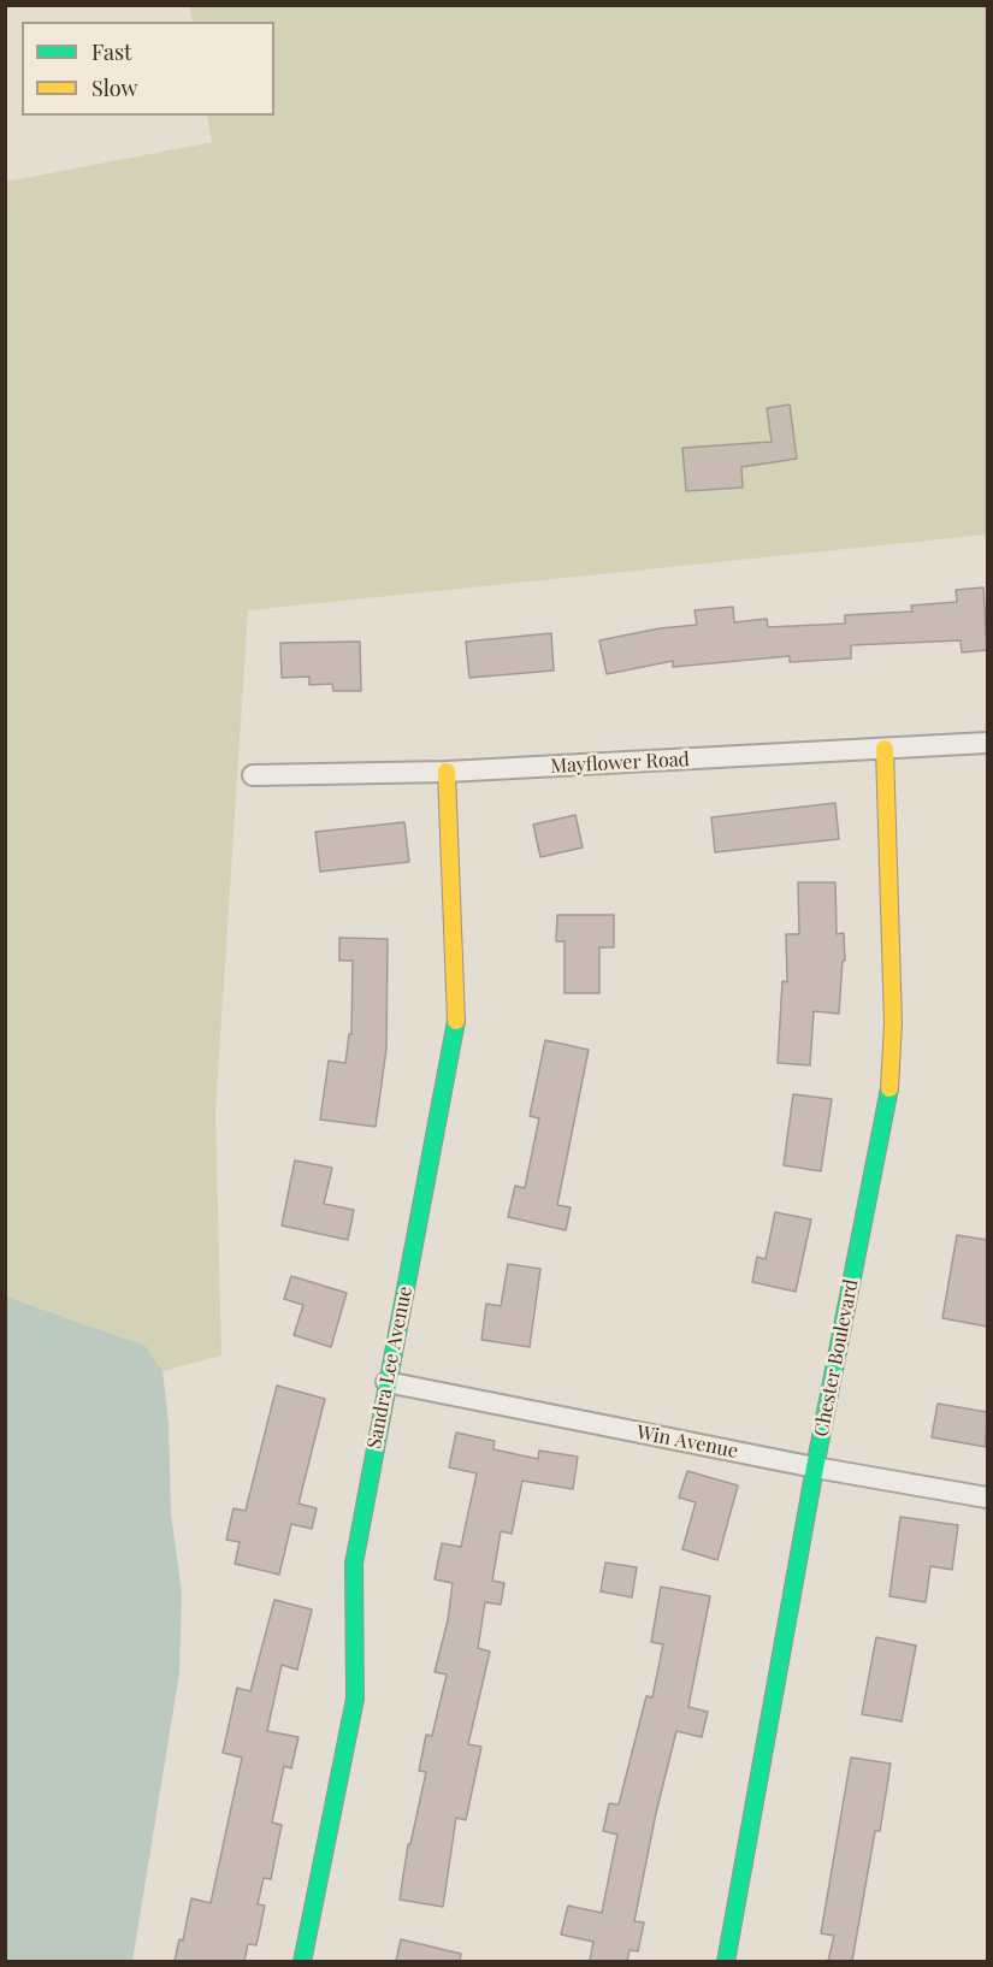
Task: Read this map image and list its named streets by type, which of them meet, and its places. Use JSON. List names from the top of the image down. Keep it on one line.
{"streets":{"street":["Mayflower Road","Chester Boulevard","Sandra Lee Avenue","Win Avenue"]},"crossings":[["Mayflower Road","Chester Boulevard"],["Mayflower Road","Sandra Lee Avenue"],["Chester Boulevard","Win Avenue"],["Sandra Lee Avenue","Win Avenue"]],"legend":["Fast","Slow"]}
